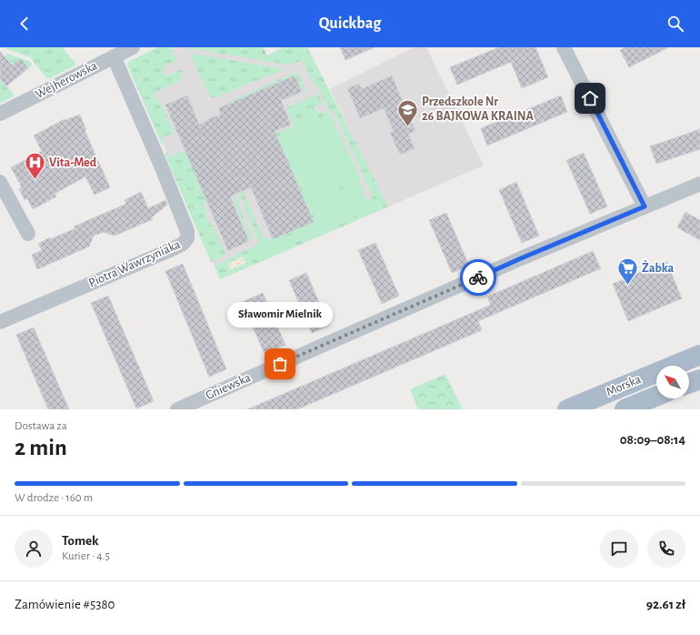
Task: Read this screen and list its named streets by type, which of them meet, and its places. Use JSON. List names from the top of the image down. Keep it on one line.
{"streets":{"main road":["Morska"],"street":["Wejherowska","Piotra Wawrzyniaka","Gniewska"]},"crossings":[["Wejherowska","Piotra Wawrzyniaka"]],"places":{"school or university":["Przedszkole Nr 26 BAJKOWA KRAINA"],"hospital":["Vita-Med"],"supermarket":["Żabka"],"other":["Sławomir Mielnik"]},"north":"top left","page":{"header":"Quickbag","bubble":"Sławomir Mielnik","heading":["2 min","Dostawa za","08:09–08:14"],"panel":["Tomek","Kurier · 4.5","Zamówienie #5380","92.61 zł"],"bar":"W drodze · 160 m"}}
